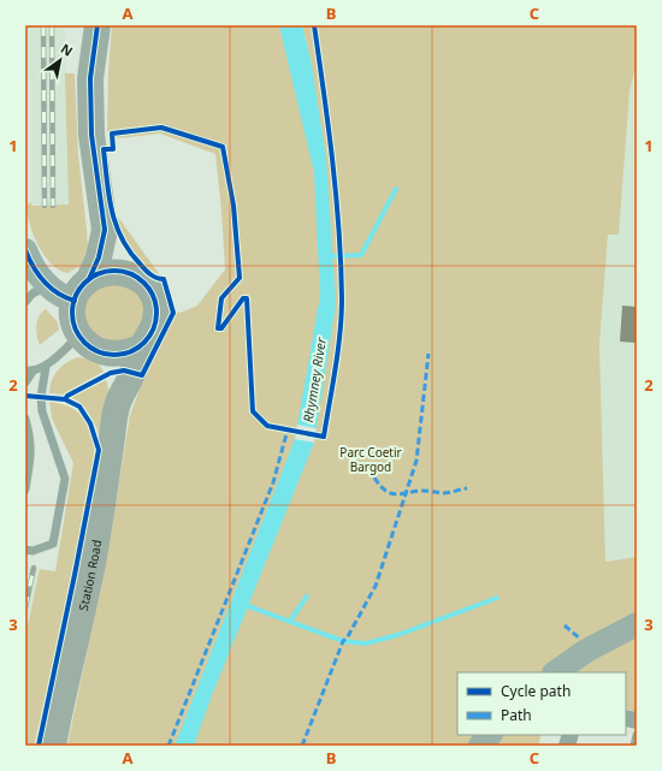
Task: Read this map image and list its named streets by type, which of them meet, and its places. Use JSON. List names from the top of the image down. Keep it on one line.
{"streets":{"main road":["Station Road"]},"water":["Rhymney River"],"parks":["Parc Coetir Bargod"],"legend":["Cycle path","Path"],"north":"top right","grid":{"columns":["A","B","C"],"rows":["1","2","3"]}}
